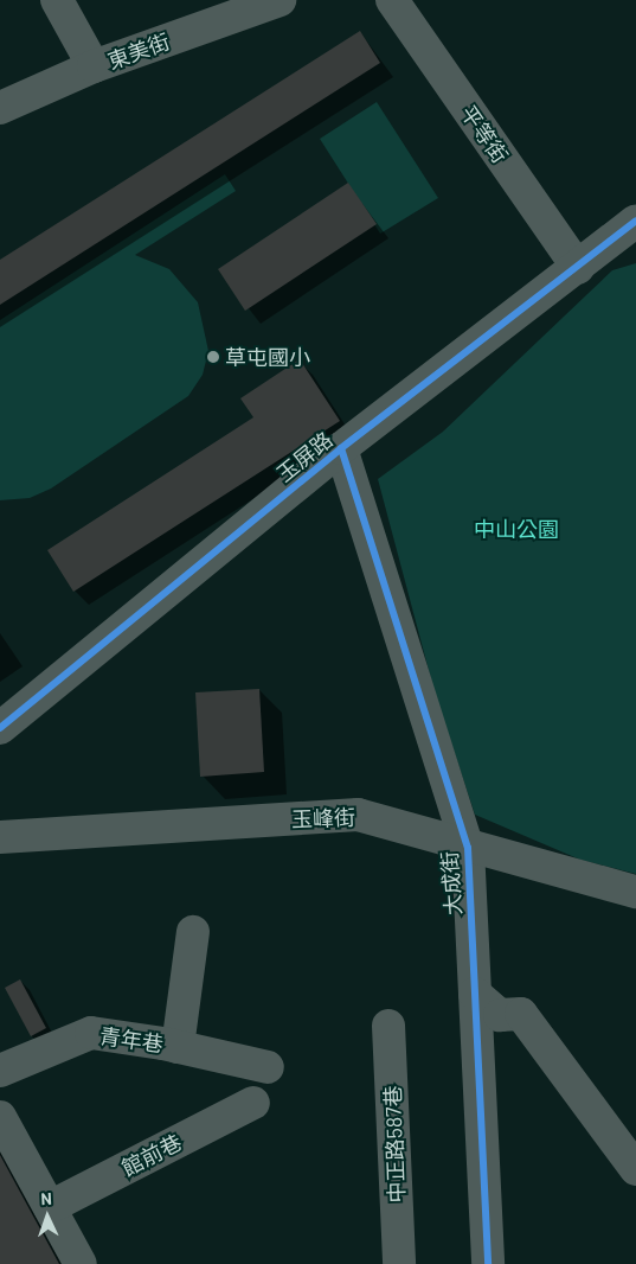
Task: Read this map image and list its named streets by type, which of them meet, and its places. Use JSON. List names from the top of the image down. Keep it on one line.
{"streets":{"street":["東美街","平等街","玉屏路","玉峰街","大成街","青年巷","中正路587巷","館前巷"]},"crossings":[["平等街","玉屏路"],["玉屏路","大成街"],["玉峰街","大成街"]],"parks":["中山公園"],"places":["草屯國小"],"north":"top"}
